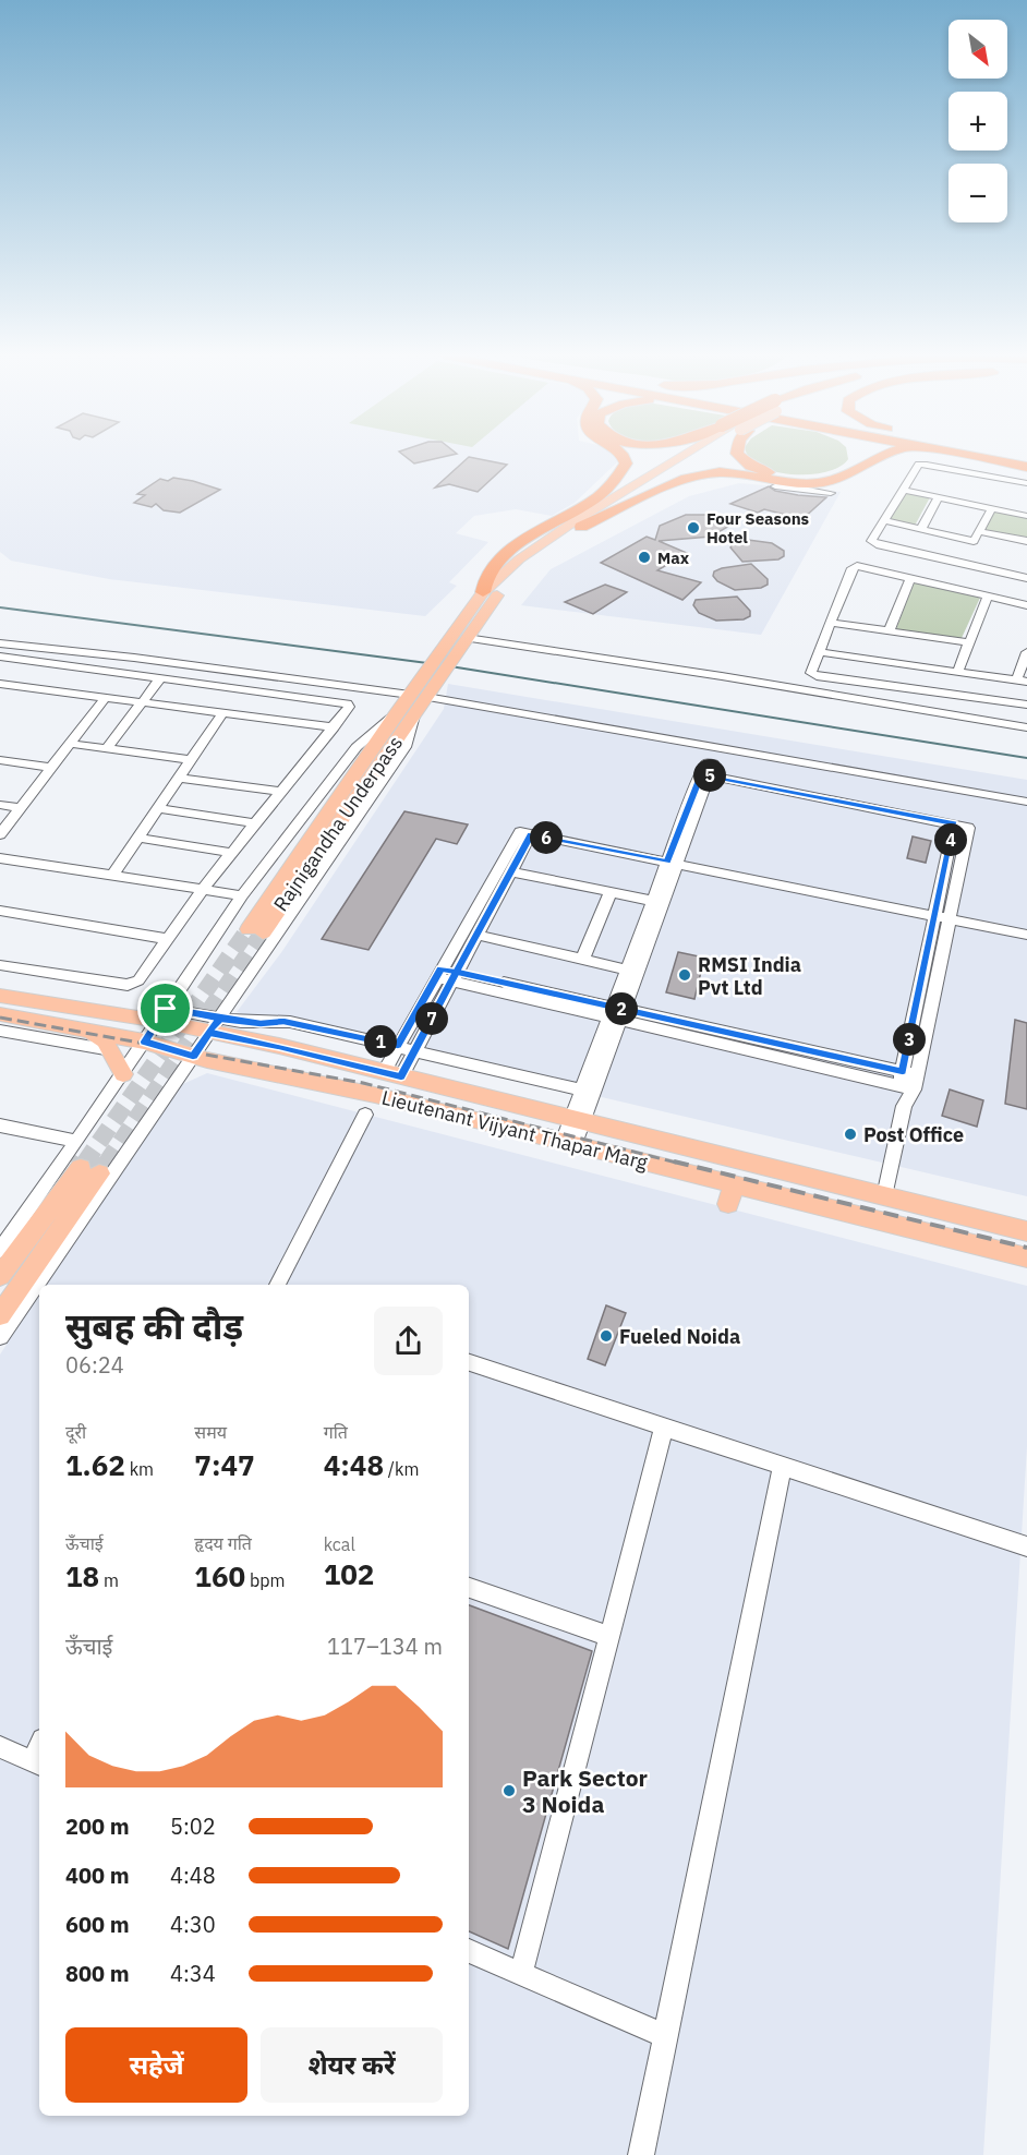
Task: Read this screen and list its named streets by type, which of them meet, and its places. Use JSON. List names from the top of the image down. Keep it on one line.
{"streets":{"main road":["Rajnigandha Underpass","Lieutenant Vijyant Thapar Marg"]},"places":["Four Seasons Hotel","Max","RMSI India Pvt Ltd","Post Office","Fueled Noida","Park Sector 3 Noida"],"north":"bottom right","page":{"map_buttons":["+","−"],"pins":["5","6","4","2","7","3","1"],"heading":["सुबह की दौड़","06:24"],"stats":[["दूरी","1.62 km"],["समय","7:47"],["गति","4:48 /km"],["ऊँचाई","18 m"],["हृदय गति","160 bpm"],["kcal","102"]],"chart":["ऊँचाई","117–134 m"],"list":[{"name":"200 m","note":"5:02"},{"name":"400 m","note":"4:48"},{"name":"600 m","note":"4:30"},{"name":"800 m","note":"4:34"}],"buttons":["सहेजें","शेयर करें"]}}
